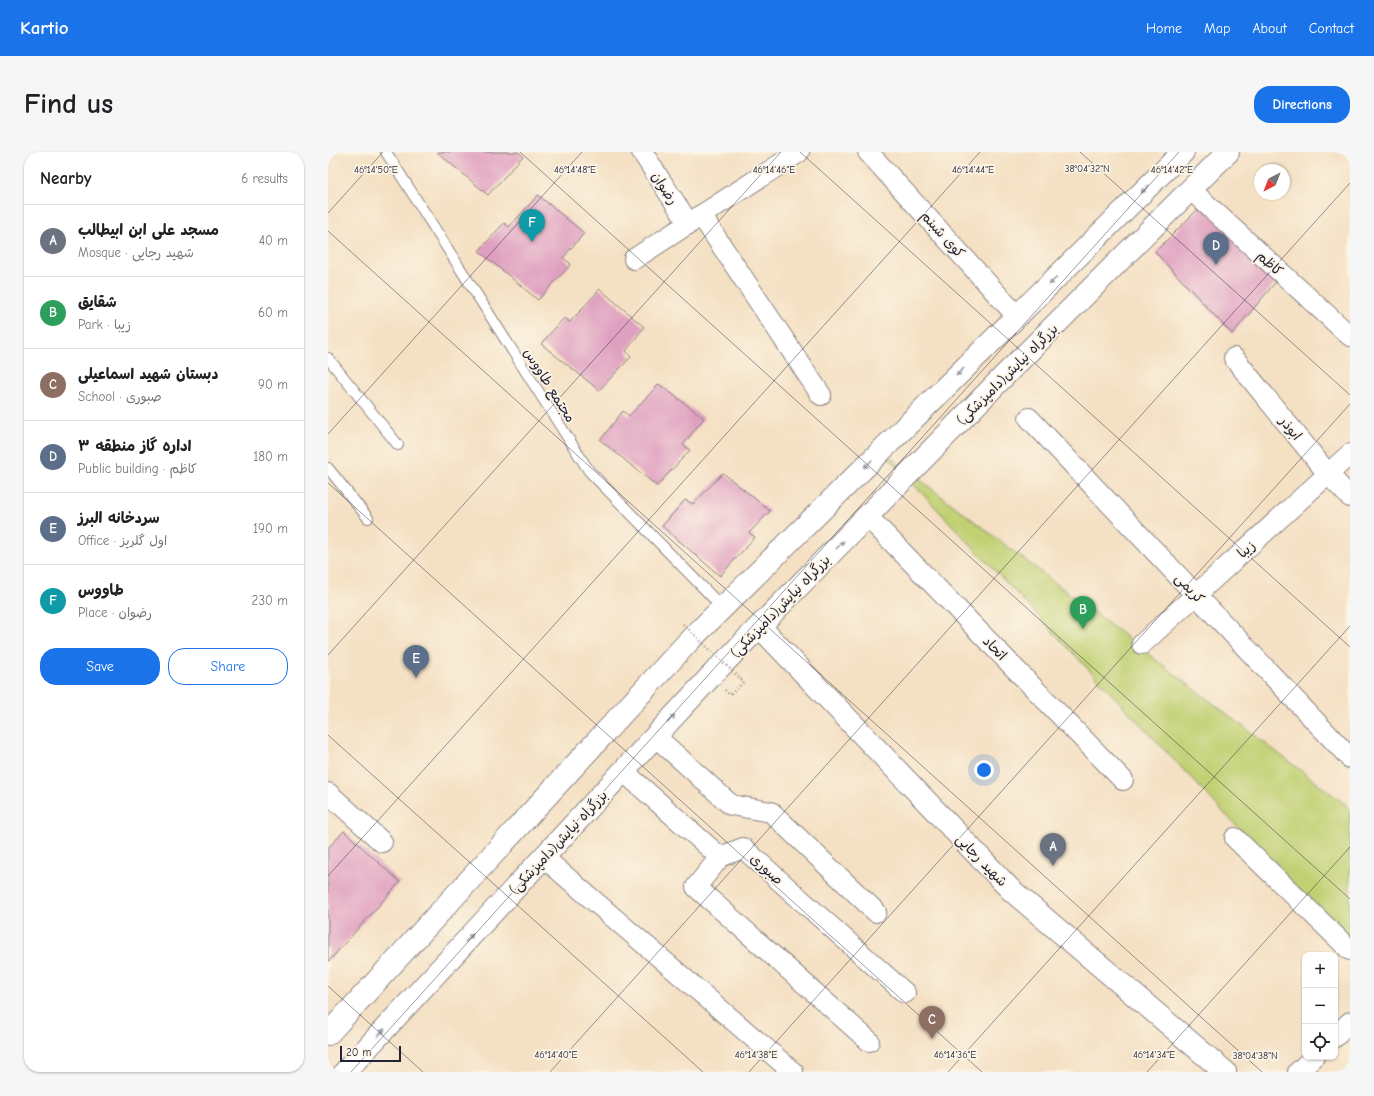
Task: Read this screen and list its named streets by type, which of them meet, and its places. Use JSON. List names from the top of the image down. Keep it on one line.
{"streets":{"main road":["بزرگراه نیایش(دامپزشکی)","شهید رجایی"],"street":["رضوان","کوی شبنم","کاظم","ابوذر","زیبا","کریمی","اتحاد","صبوری"],"lane":["مجتمع طاووس"]},"crossings":[["کاظم","بزرگراه نیایش(دامپزشکی)"],["بزرگراه نیایش(دامپزشکی)","اتحاد"],["بزرگراه نیایش(دامپزشکی)","شهید رجایی"],["ابوذر","زیبا"],["زیبا","کریمی"]],"scale_bar":"20 m","north":"bottom left","page":{"header":"Kartio","nav":["Home","Map","About","Contact"],"buttons":["Directions",["Save","Share"]],"title":"Find us","heading":["Nearby","6 results"],"list":[{"mark":"A","name":"مسجد علی ابن ابیطالب","note":"Mosque · شهید رجایی","value":"40 m"},{"mark":"B","name":"شقایق","note":"Park · زیبا","value":"60 m"},{"mark":"C","name":"دبستان شهید اسماعیلی","note":"School · صبوری","value":"90 m"},{"mark":"D","name":"اداره گاز منطقه ۳","note":"Public building · کاظم","value":"180 m"},{"mark":"E","name":"سردخانه البرز","note":"Office · اول گلریز","value":"190 m"},{"mark":"F","name":"طاووس","note":"Place · رضوان","value":"230 m"}],"pins":["F","D","B","E","A","C"],"map_buttons":["+","−"],"scale":"20 m"},"coordinates":["38°04'32\"N","46°14'50\"E","46°14'48\"E","46°14'46\"E","46°14'44\"E","46°14'42\"E","46°14'40\"E","46°14'38\"E","46°14'36\"E","46°14'34\"E","38°04'38\"N"]}
